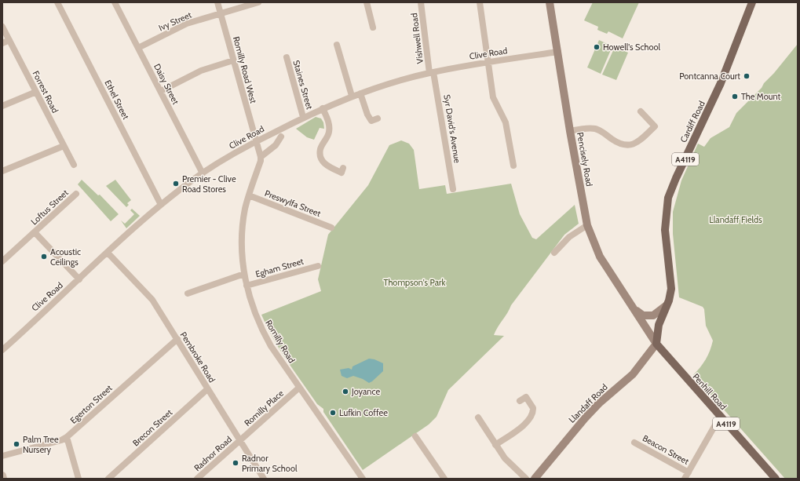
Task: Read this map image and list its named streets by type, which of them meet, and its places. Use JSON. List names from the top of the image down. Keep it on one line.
{"streets":{"main road":["Cardiff Road","Pencisely Road","A4119","Penhill Road","Llandaff Road"],"street":["Ivy Street","Vishwell Road","Clive Road","Romilly Road West","Daisy Street","Staines Street","Forrest Road","Ethel Street","Syr David's Avenue","Preswylfa Street","Loftus Street","Egham Street","Romilly Road","Pembroke Road","Egerton Street","Romilly Place","Brecon Street","Beacon Street","Radnor Road"]},"crossings":[["Ivy Street","Romilly Road West"],["Ivy Street","Daisy Street"],["Vishwell Road","Clive Road"],["Vishwell Road","Syr David's Avenue"],["Clive Road","Romilly Road West"],["Clive Road","Daisy Street"],["Clive Road","Staines Street"],["Clive Road","Ethel Street"],["Clive Road","Syr David's Avenue"],["Clive Road","Pencisely Road"],["Clive Road","Loftus Street"],["Clive Road","Pembroke Road"],["Cardiff Road","Pencisely Road"],["Cardiff Road","Penhill Road"],["Cardiff Road","Llandaff Road"],["Pencisely Road","Penhill Road"],["Pencisely Road","Llandaff Road"],["Preswylfa Street","Romilly Road"],["Egham Street","Romilly Road"],["Romilly Road","Romilly Place"],["Pembroke Road","Egerton Street"],["Pembroke Road","Romilly Place"],["Pembroke Road","Brecon Street"],["Pembroke Road","Radnor Road"],["Penhill Road","Llandaff Road"],["Romilly Place","Radnor Road"]],"parks":["Llandaff Fields","Thompson's Park"],"places":["Howell's School","Pontcanna Court","The Mount","Premier - Clive Road Stores","Acoustic Ceilings","Joyance","Lufkin Coffee","Palm Tree Nursery","Radnor Primary School"]}
